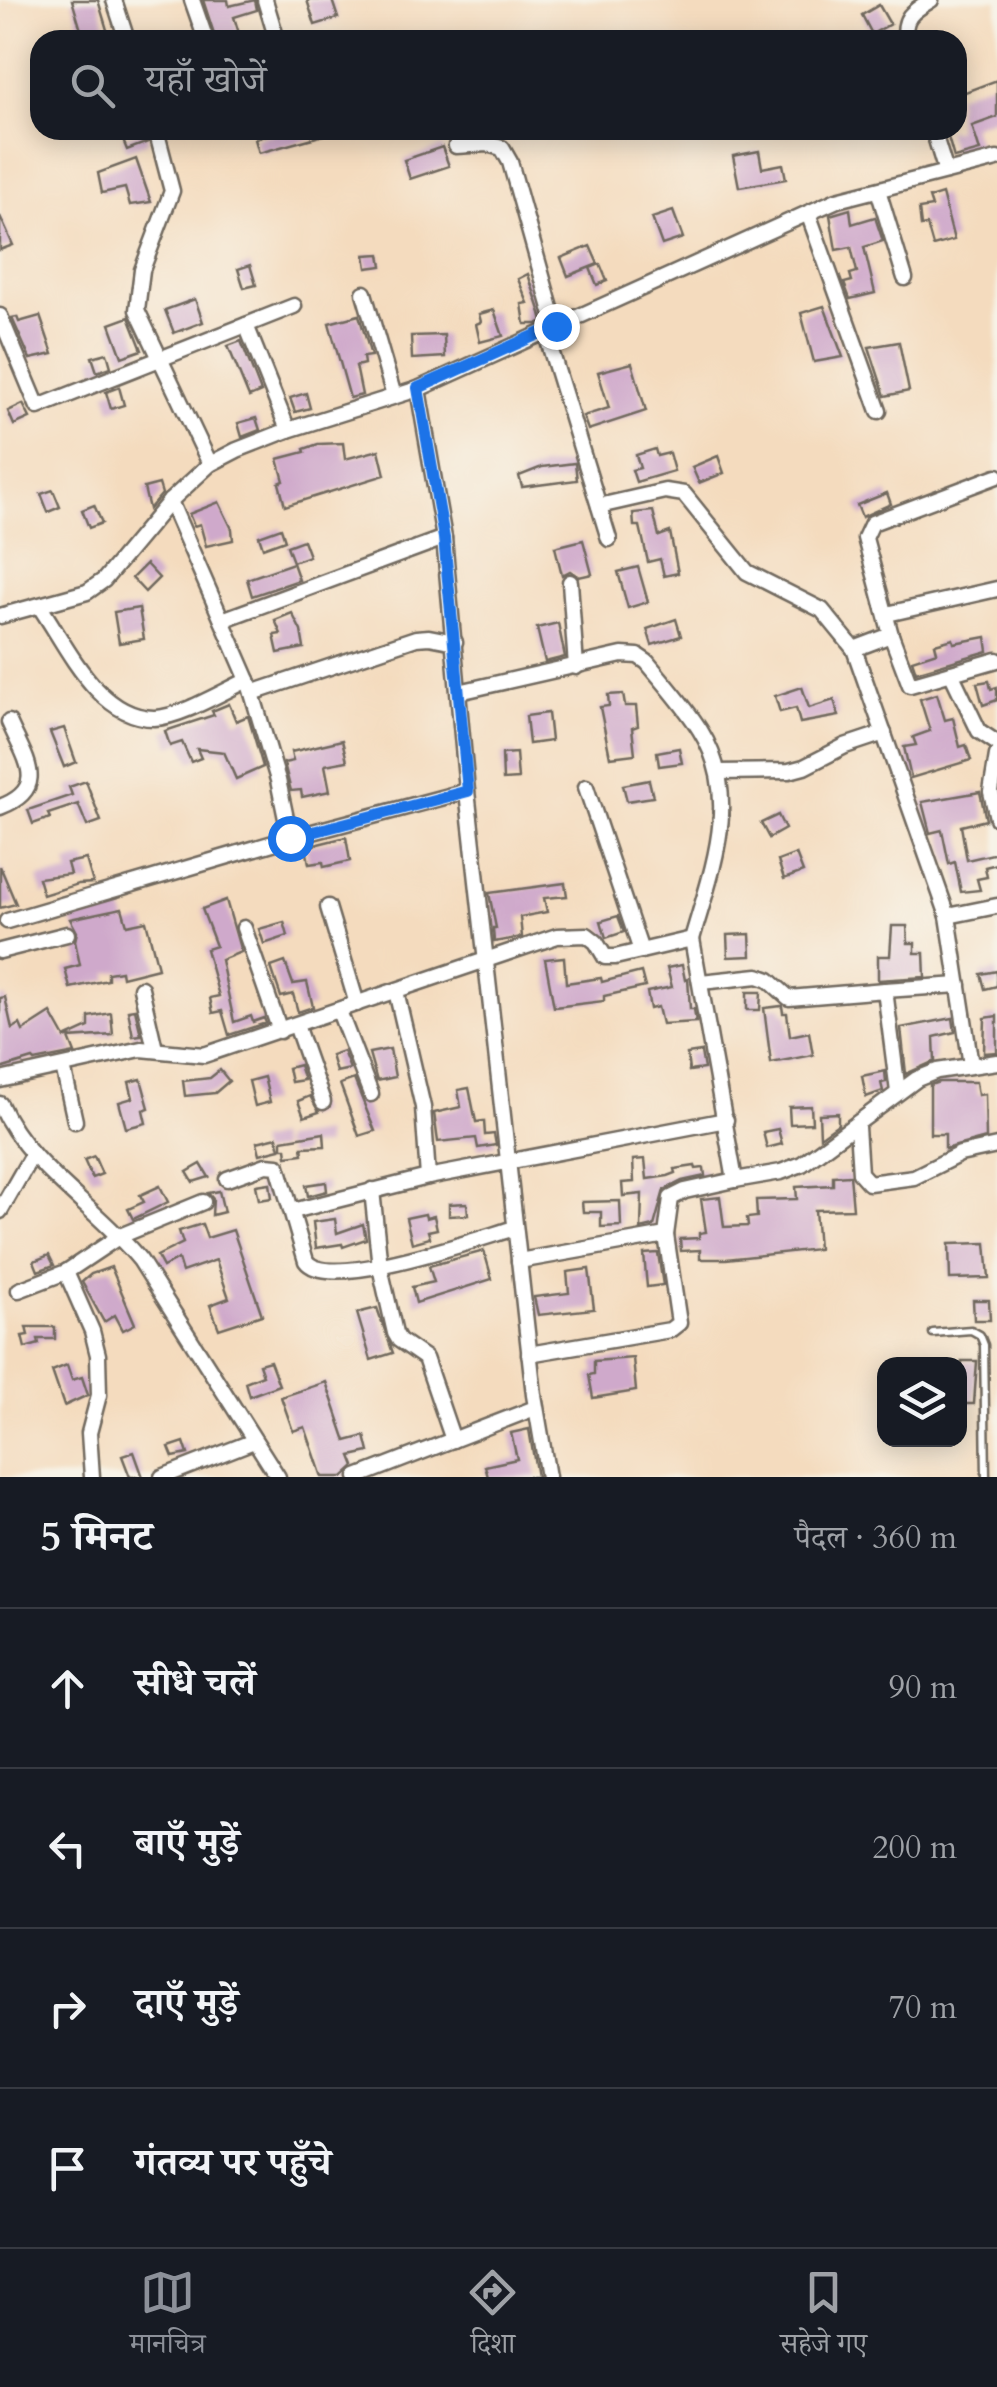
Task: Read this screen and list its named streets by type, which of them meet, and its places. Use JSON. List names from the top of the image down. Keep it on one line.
{"page":{"search":"यहाँ खोजें","heading":["5 मिनट","पैदल · 360 m"],"list":[["सीधे चलें","90 m"],["बाएँ मुड़ें","200 m"],["दाएँ मुड़ें","70 m"],"गंतव्य पर पहुँचे"],"nav":["मानचित्र","दिशा","सहेजे गए"]}}
